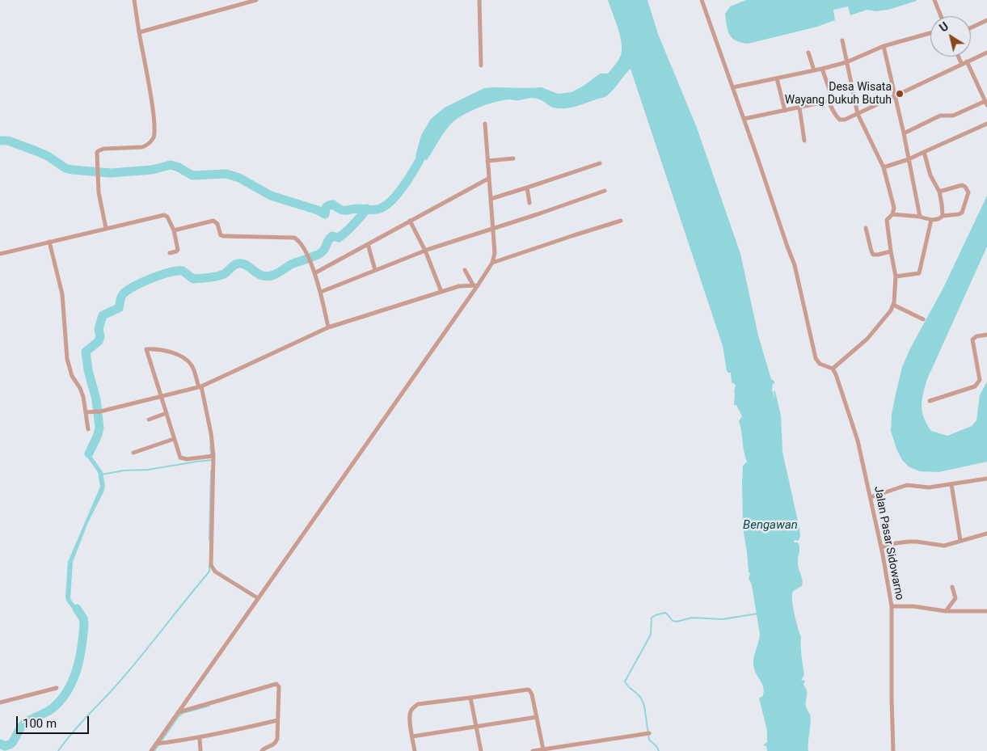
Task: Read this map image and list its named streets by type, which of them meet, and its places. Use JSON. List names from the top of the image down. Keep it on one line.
{"streets":{"street":["Jalan Pasar Sidowarno"]},"water":["Bengawan"],"places":["Desa Wisata Wayang Dukuh Butuh"],"scale_bar":"100 m","north":"top left"}
